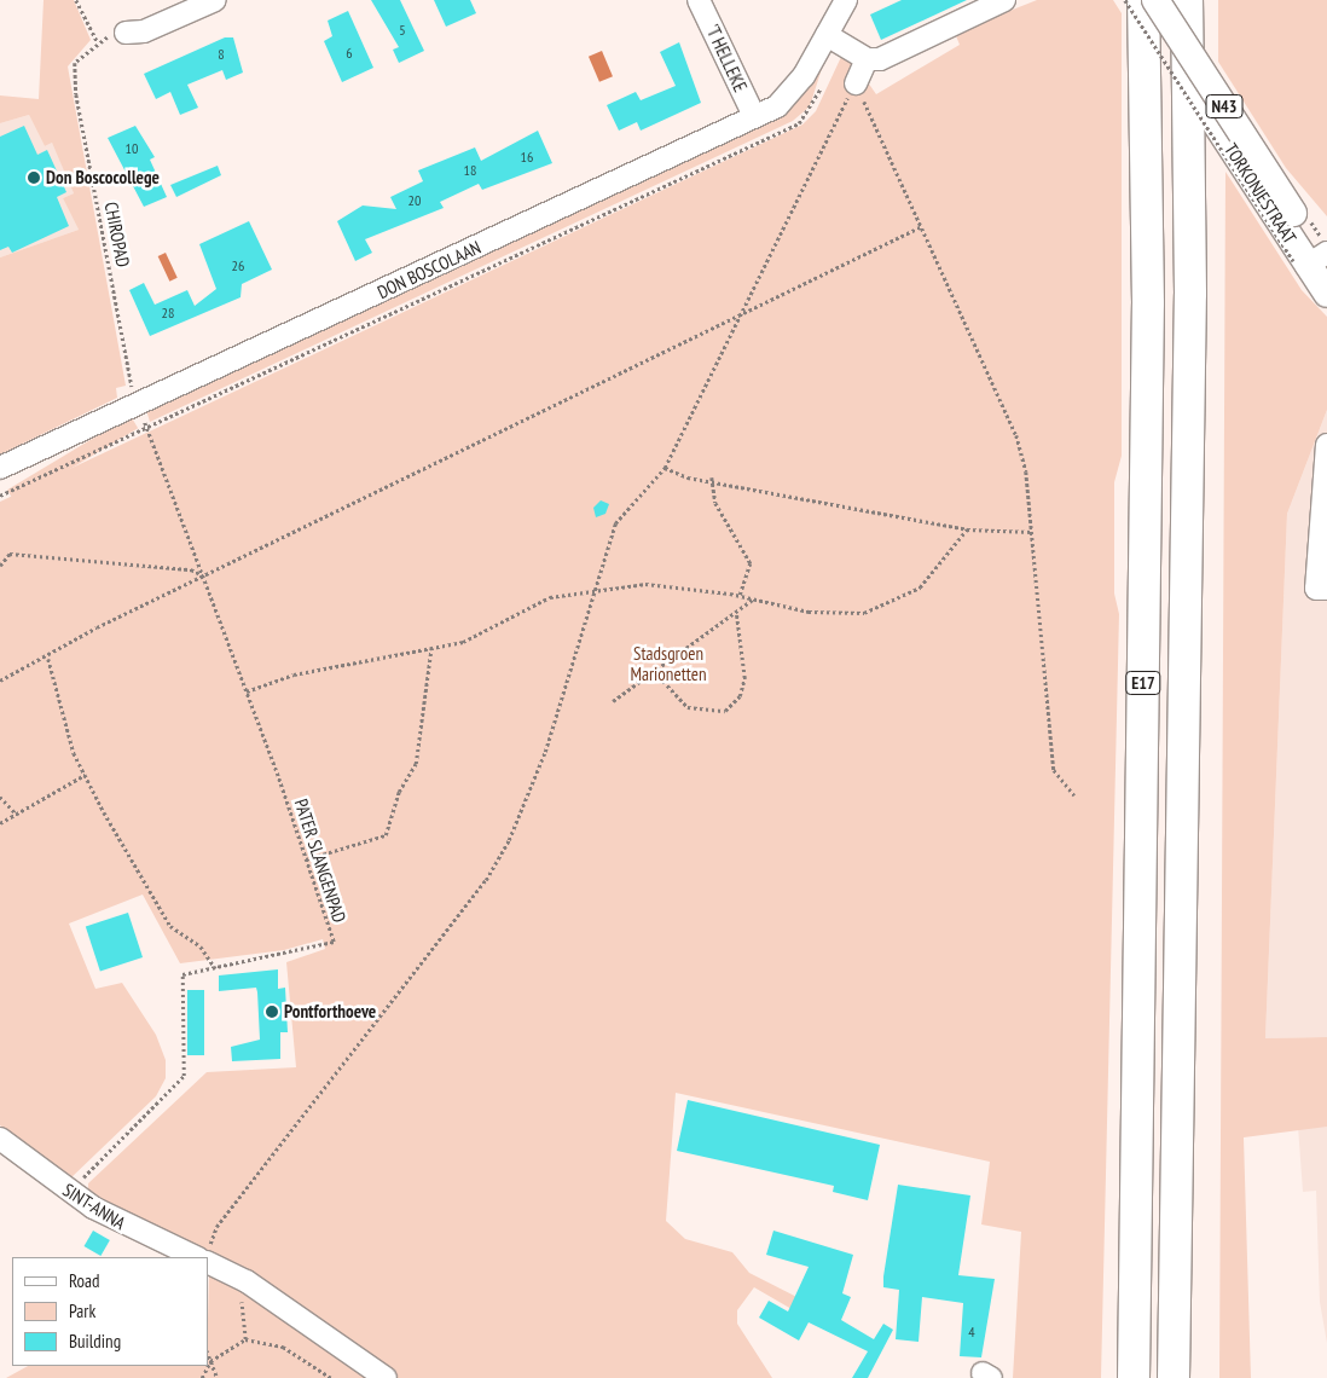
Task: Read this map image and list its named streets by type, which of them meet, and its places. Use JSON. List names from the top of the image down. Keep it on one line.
{"streets":{"highway":["E17"],"main road":["N43","TORKONJESTRAAT"],"street":["'T HELLEKE","DON BOSCOLAAN","SINT-ANNA"],"path":["CHIROPAD","PATER SLANGENPAD"]},"crossings":[["'T HELLEKE","DON BOSCOLAAN"],["CHIROPAD","DON BOSCOLAAN"],["PATER SLANGENPAD","SINT-ANNA"]],"parks":["Stadsgroen Marionetten"],"places":["Don Boscocollege","Pontforthoeve"],"house_numbers":["5","6","8","10","16","18","20","26","28","4"],"legend":["Road","Park","Building"]}
